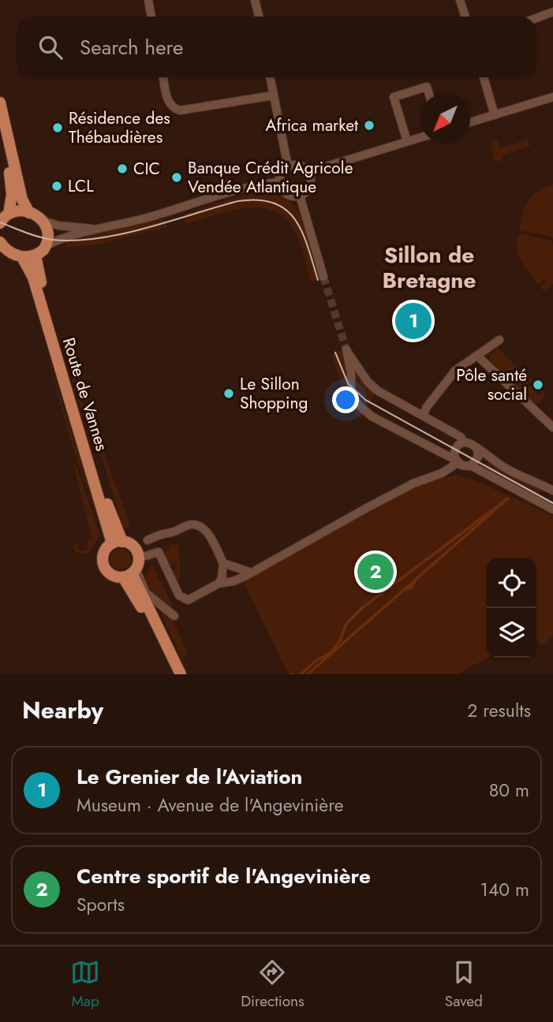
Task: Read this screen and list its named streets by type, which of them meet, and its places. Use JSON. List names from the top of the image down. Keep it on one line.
{"streets":{"main road":["Route de Vannes"]},"districts":["Sillon de Bretagne"],"places":["Africa market","Résidence des Thébaudières","CIC","Banque Crédit Agricole Vendée Atlantique","LCL","Pôle santé social","Le Sillon Shopping"],"north":"bottom left","page":{"search":"Search here","pins":["1","2"],"heading":["Nearby","2 results"],"list":[{"mark":"1","name":"Le Grenier de l'Aviation","note":"Museum · Avenue de l'Angevinière","value":"80 m"},{"mark":"2","name":"Centre sportif de l'Angevinière","note":"Sports","value":"140 m"}],"nav":["Map","Directions","Saved"]}}
